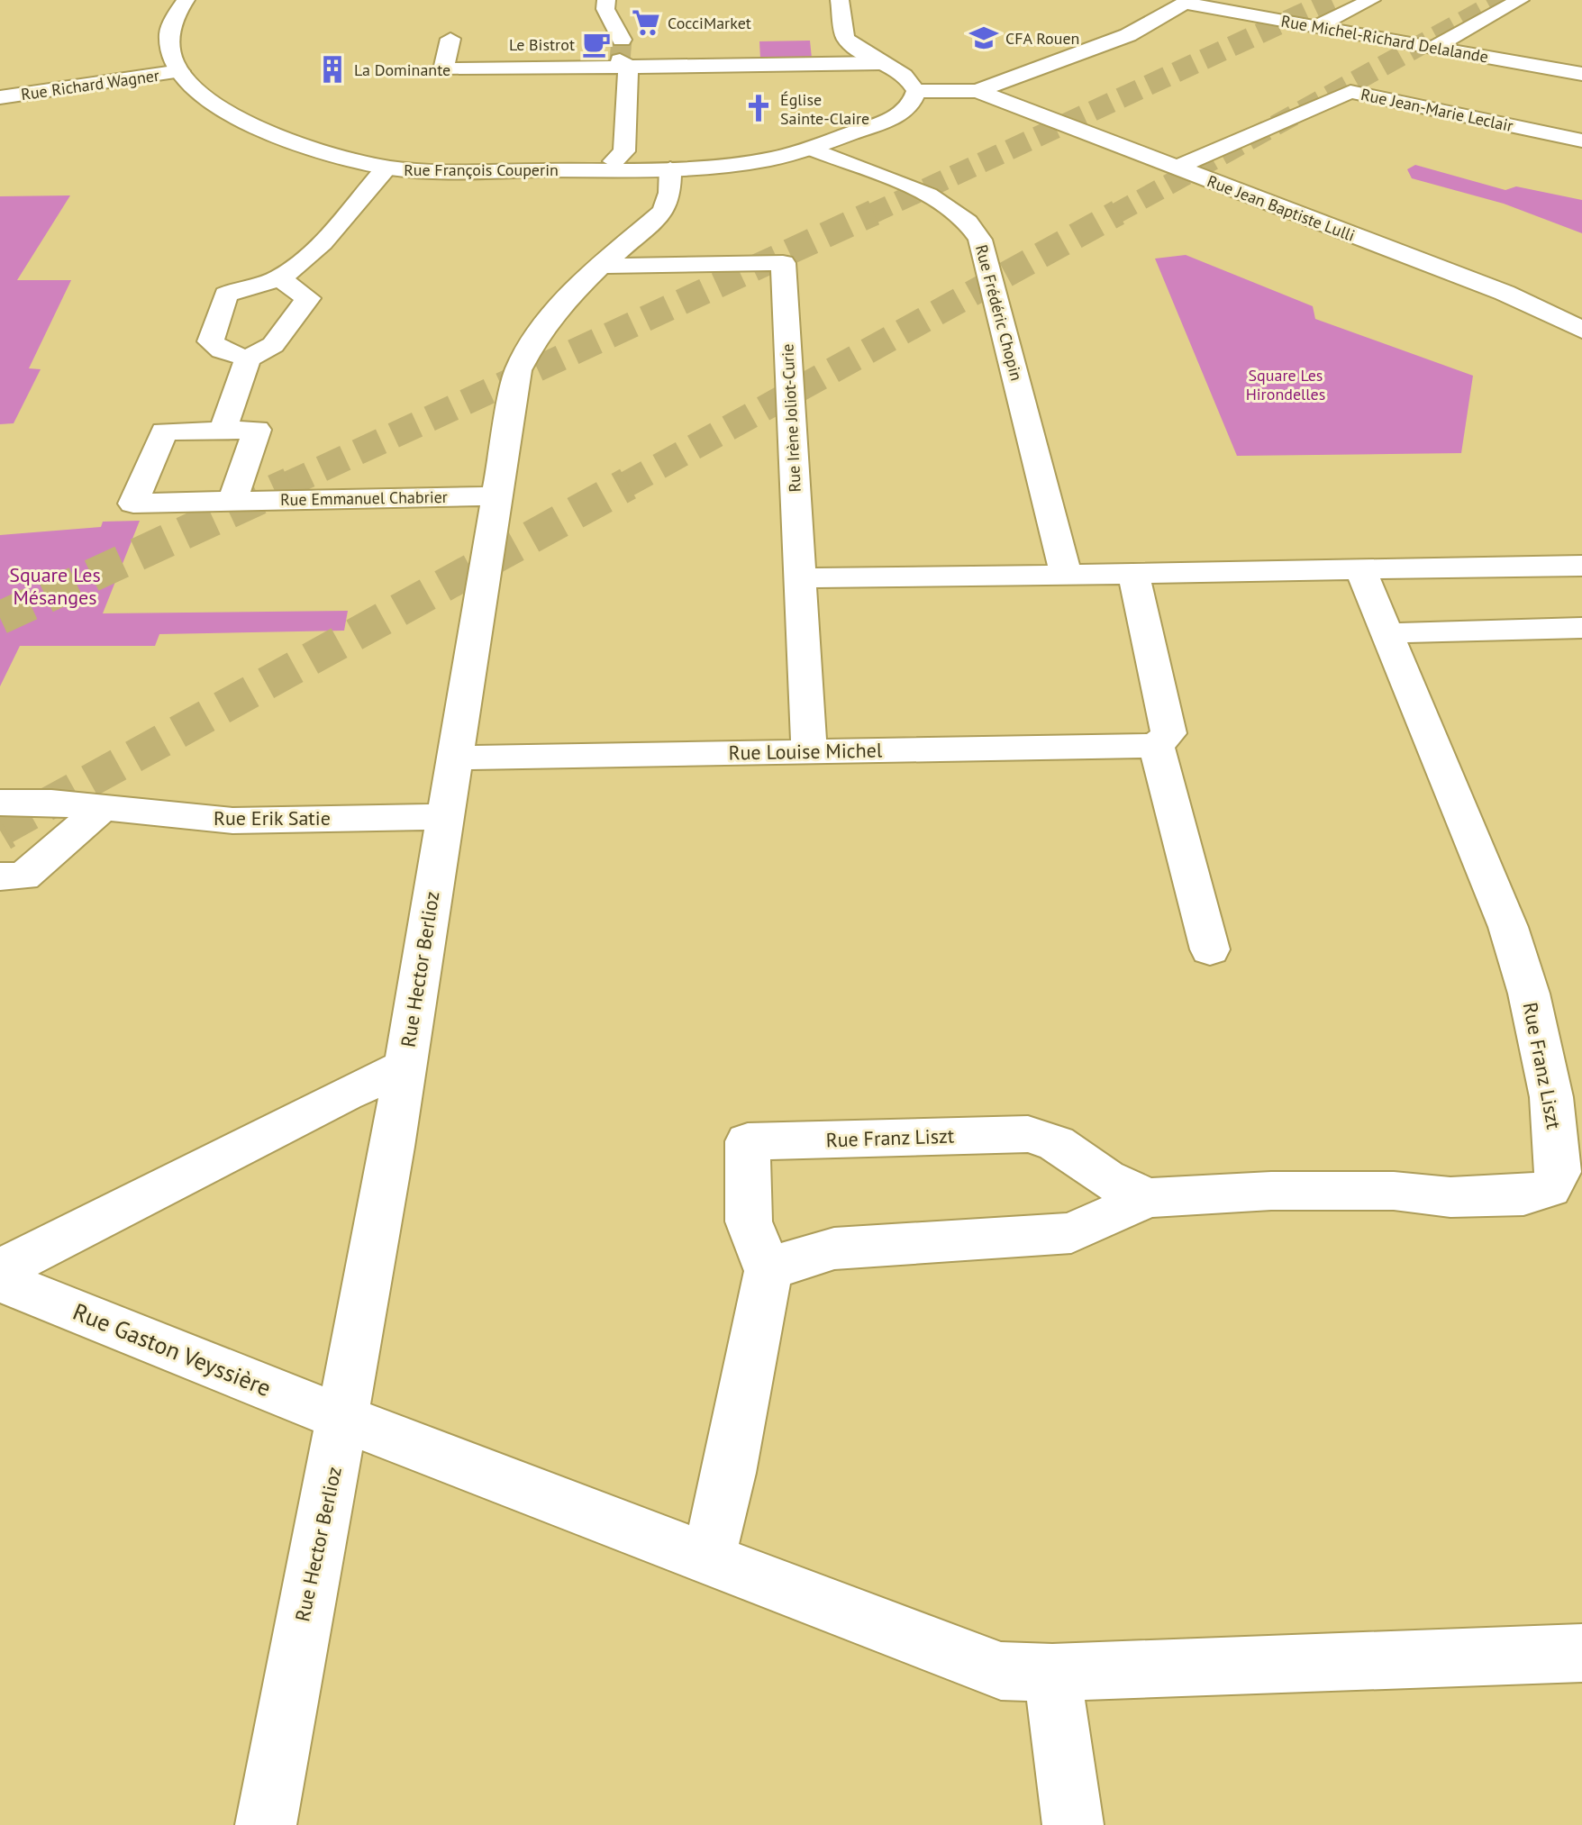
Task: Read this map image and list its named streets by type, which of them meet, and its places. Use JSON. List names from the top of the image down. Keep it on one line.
{"streets":{"street":["Rue Michel-Richard Delalande","Rue Richard Wagner","Rue Jean-Marie Leclair","Rue François Couperin","Rue Jean Baptiste Lulli","Rue Frédéric Chopin","Rue Irène Joliot-Curie","Rue Emmanuel Chabrier","Rue Louise Michel","Rue Erik Satie","Rue Hector Berlioz","Rue Franz Liszt","Rue Gaston Veyssière"]},"crossings":[["Rue Richard Wagner","Rue François Couperin"],["Rue Jean-Marie Leclair","Rue Jean Baptiste Lulli"],["Rue François Couperin","Rue Frédéric Chopin"],["Rue François Couperin","Rue Hector Berlioz"],["Rue Irène Joliot-Curie","Rue Louise Michel"],["Rue Irène Joliot-Curie","Rue Hector Berlioz"],["Rue Emmanuel Chabrier","Rue Hector Berlioz"],["Rue Louise Michel","Rue Hector Berlioz"],["Rue Erik Satie","Rue Hector Berlioz"],["Rue Hector Berlioz","Rue Gaston Veyssière"]],"parks":["Square Les Hirondelles","Square Les Mésanges"],"places":{"supermarket":["CocciMarket"],"school or university":["CFA Rouen"],"cafe":["Le Bistrot"],"building":["La Dominante"],"church":["Église Sainte-Claire"]}}
